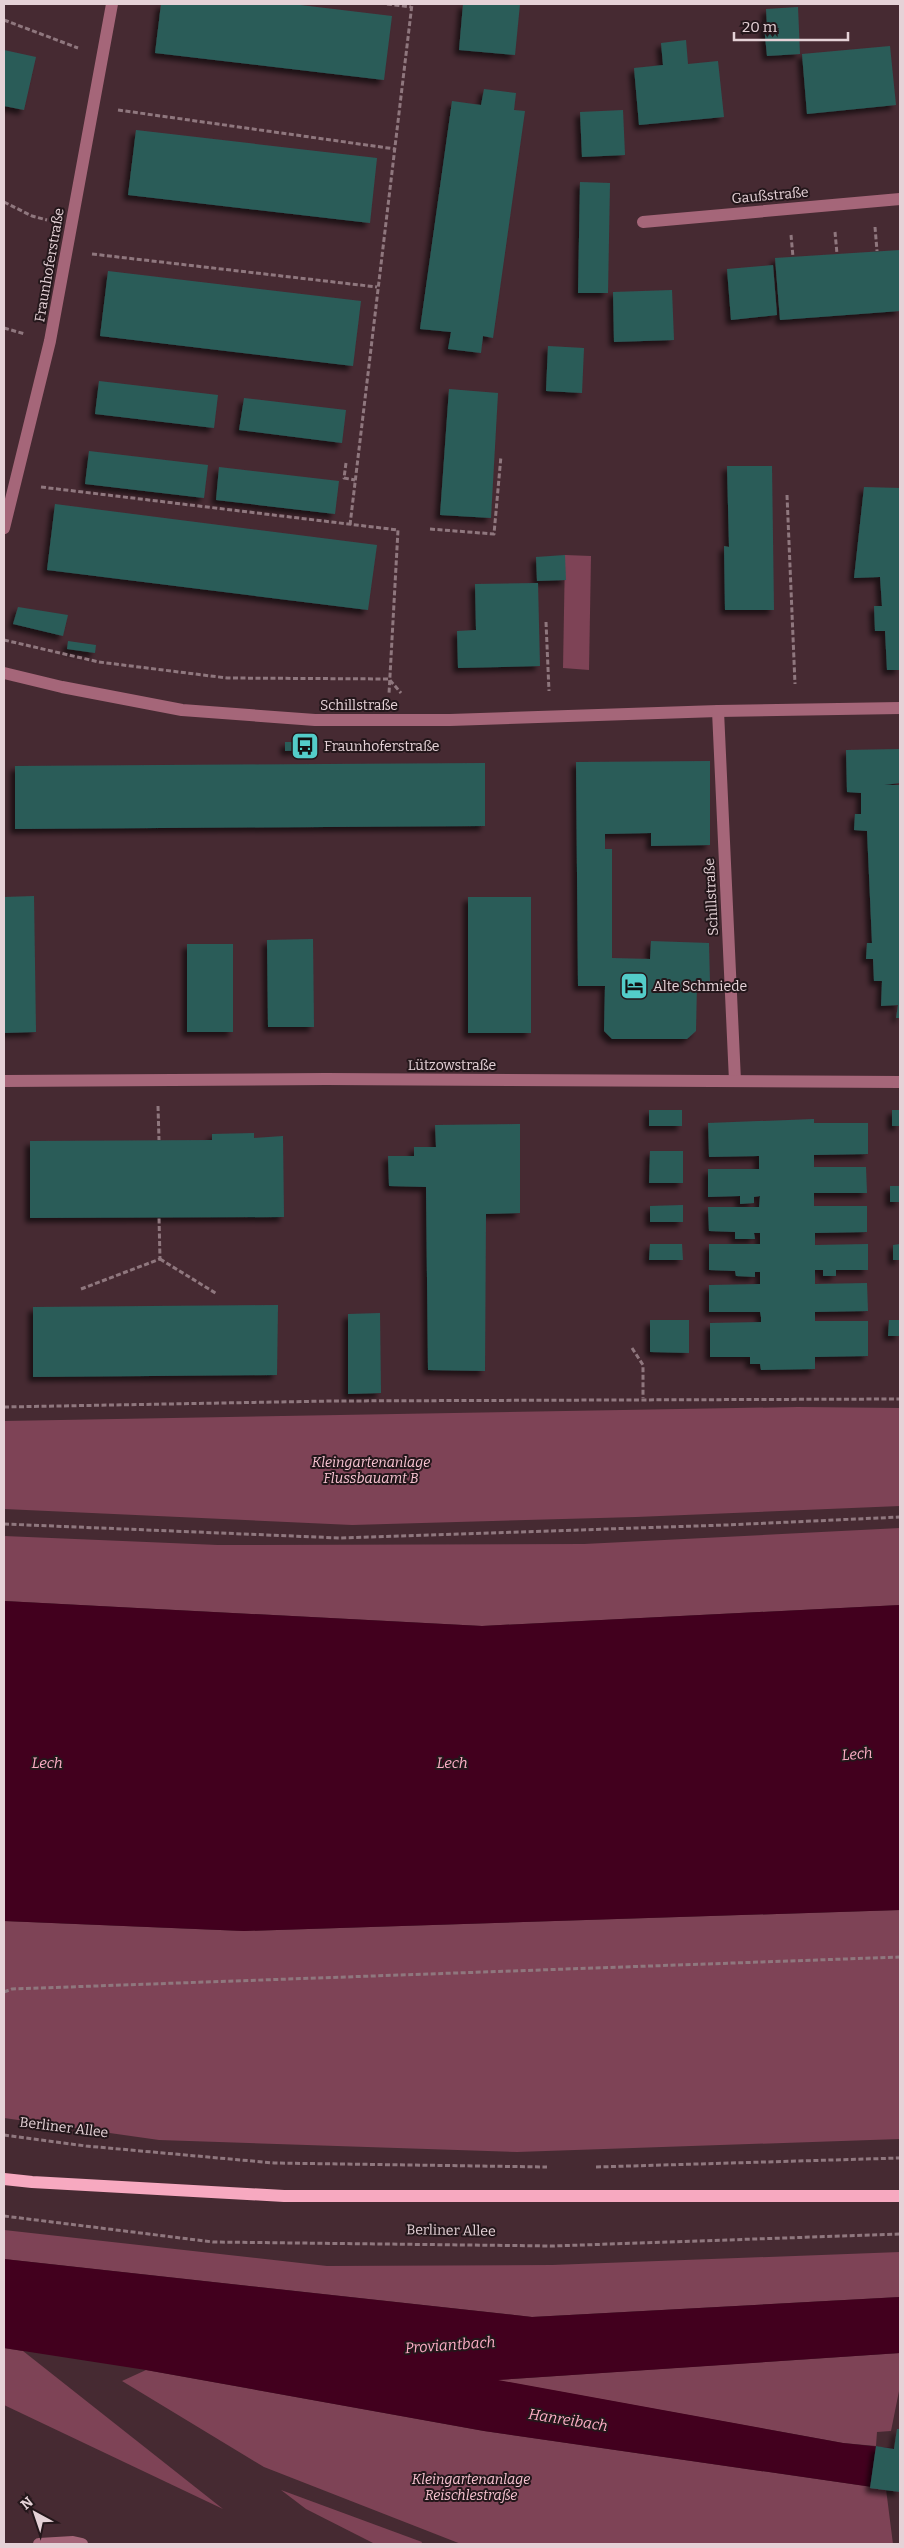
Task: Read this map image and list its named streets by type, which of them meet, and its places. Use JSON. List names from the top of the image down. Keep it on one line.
{"streets":{"street":["Gaußstraße","Fraunhoferstraße","Schillstraße","Lützowstraße"],"path":["Berliner Allee"]},"crossings":[["Schillstraße","Lützowstraße"]],"water":["Lech","Proviantbach","Hanreibach"],"parks":["Kleingartenanlage Flussbauamt B","Kleingartenanlage Reischlestraße"],"places":{"bus stop":["Fraunhoferstraße"],"hotel":["Alte Schmiede"]},"scale_bar":"20 m","north":"top left"}
